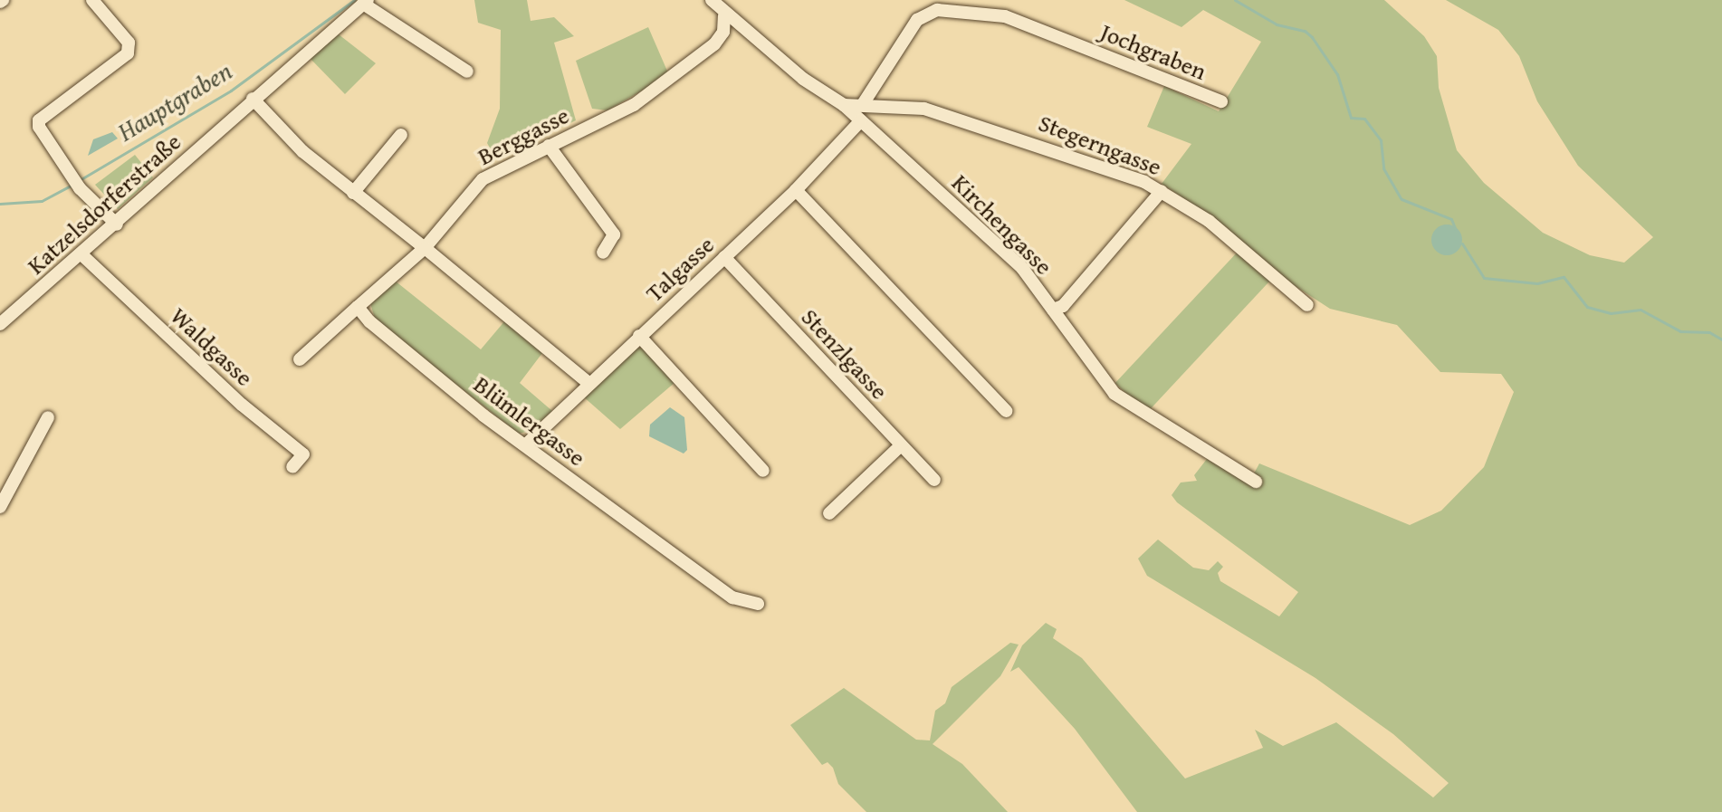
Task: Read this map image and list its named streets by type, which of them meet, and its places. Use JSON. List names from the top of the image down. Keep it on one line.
{"streets":{"street":["Jochgraben","Berggasse","Stegerngasse","Katzelsdorferstraße","Kirchengasse","Talgasse","Waldgasse","Stenzlgasse","Blümlergasse"]},"crossings":[["Jochgraben","Stegerngasse"],["Berggasse","Kirchengasse"],["Stegerngasse","Kirchengasse"],["Katzelsdorferstraße","Waldgasse"],["Kirchengasse","Talgasse"],["Talgasse","Stenzlgasse"],["Talgasse","Blümlergasse"]],"water":["Hauptgraben"]}
